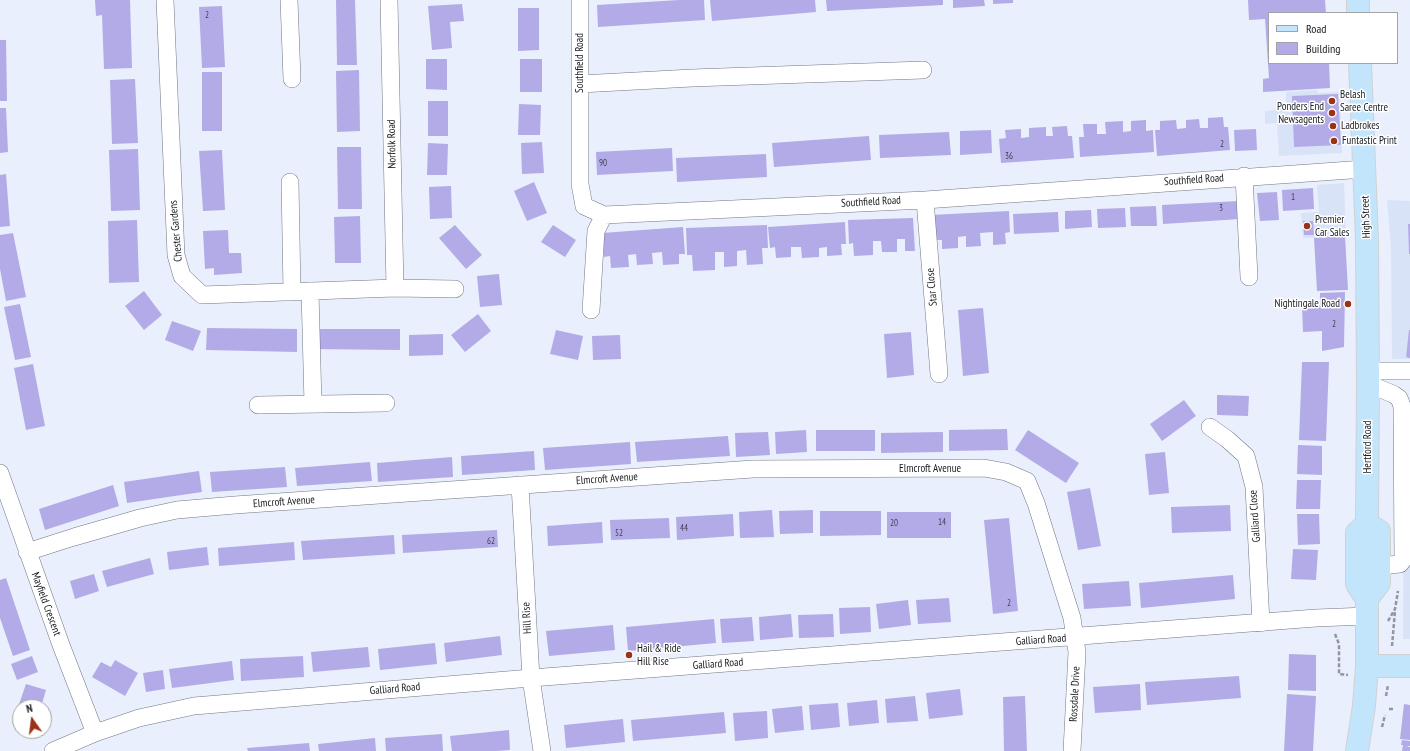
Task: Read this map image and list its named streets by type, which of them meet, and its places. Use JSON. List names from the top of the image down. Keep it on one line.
{"streets":{"main road":["High Street","Hertford Road"],"street":["Southfield Road","Norfolk Road","Chester Gardens","Star Close","Elmcroft Avenue","Galliard Close","Mayfield Crescent","Hill Rise","Galliard Road","Rossdale Drive"]},"crossings":[["Southfield Road","High Street"],["Southfield Road","Star Close"],["Norfolk Road","Chester Gardens"],["High Street","Hertford Road"],["Elmcroft Avenue","Mayfield Crescent"],["Elmcroft Avenue","Hill Rise"],["Elmcroft Avenue","Galliard Road"],["Elmcroft Avenue","Rossdale Drive"],["Galliard Close","Galliard Road"],["Mayfield Crescent","Galliard Road"],["Hill Rise","Galliard Road"],["Galliard Road","Rossdale Drive"]],"places":["Belash Saree Centre","Ponders End Newsagents","Ladbrokes","Funtastic Print","Premier Car Sales","Nightingale Road","Hail & Ride Hill Rise"],"house_numbers":["2","2","36","90","1","3","2","14","20","44","52","62","2"],"legend":["Road","Building"],"north":"top"}
